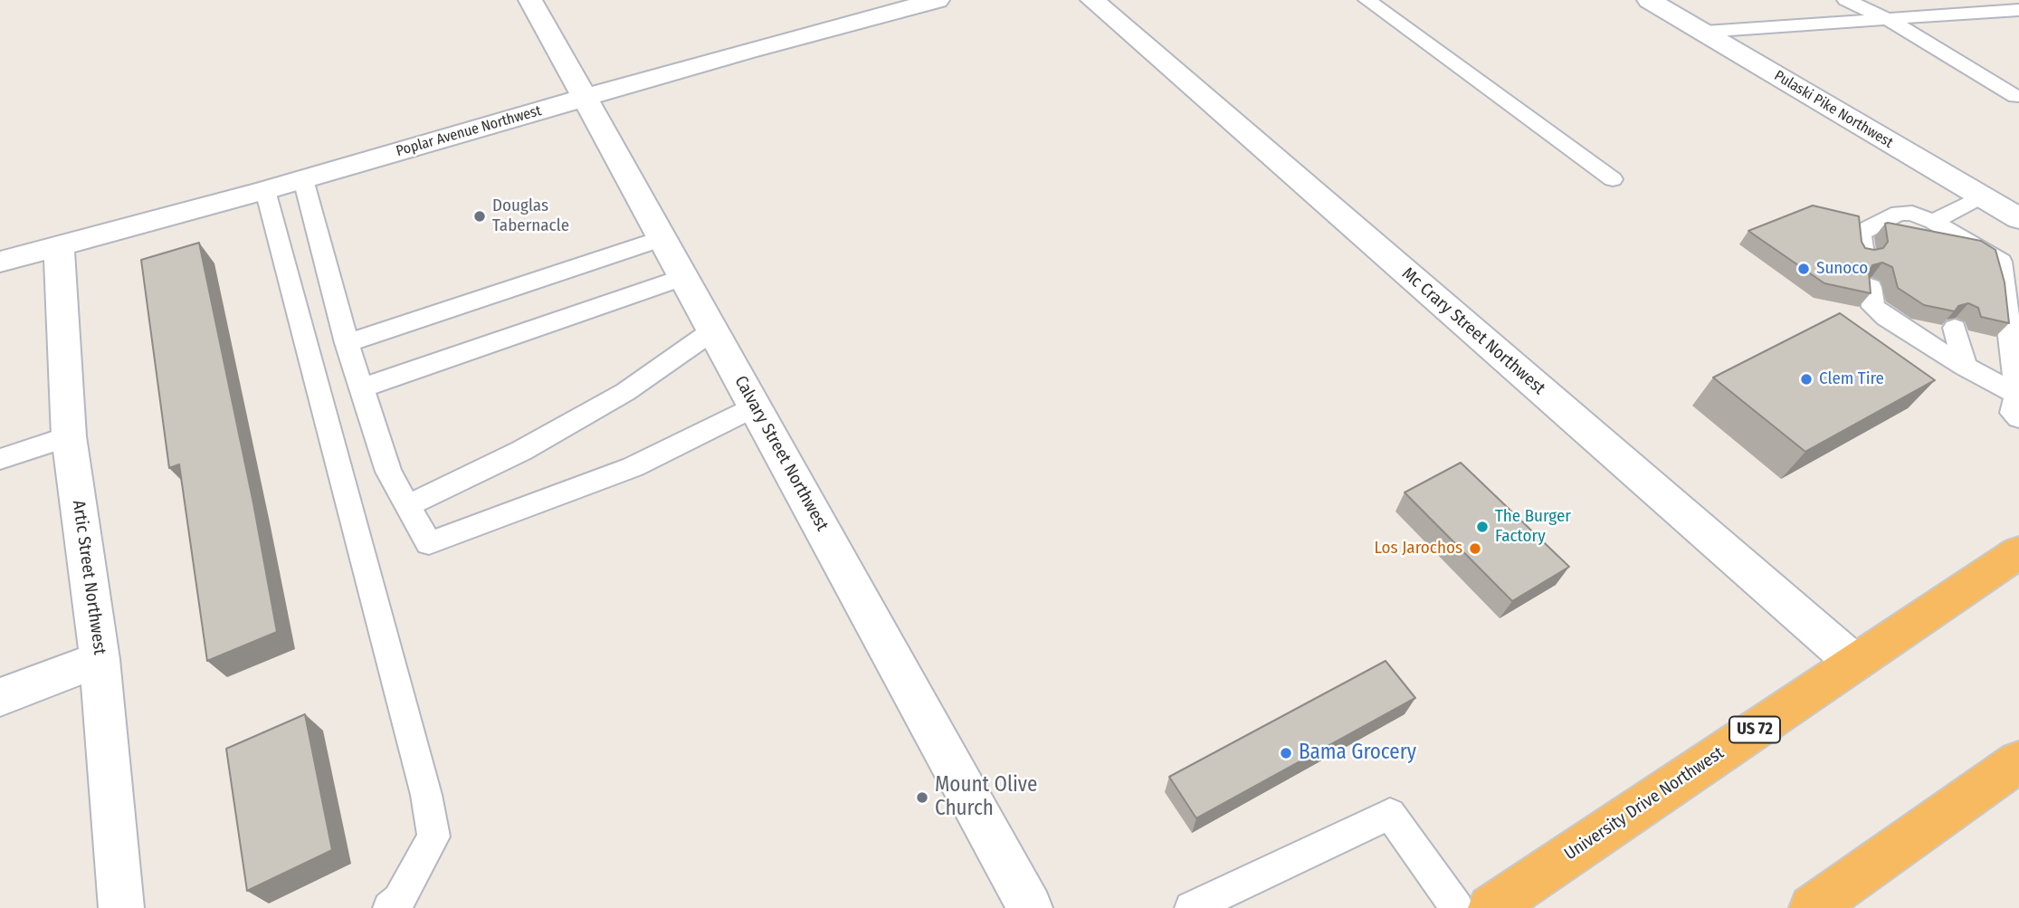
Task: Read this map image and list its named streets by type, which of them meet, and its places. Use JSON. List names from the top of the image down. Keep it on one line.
{"streets":{"highway":["US 72","University Drive Northwest"],"street":["Pulaski Pike Northwest","Poplar Avenue Northwest","Mc Crary Street Northwest","Calvary Street Northwest","Artic Street Northwest"]},"crossings":[["Poplar Avenue Northwest","Calvary Street Northwest"],["Poplar Avenue Northwest","Artic Street Northwest"],["Mc Crary Street Northwest","University Drive Northwest"]],"places":["Douglas Tabernacle","Sunoco","Clem Tire","The Burger Factory","Los Jarochos","Bama Grocery","Mount Olive Church"]}
